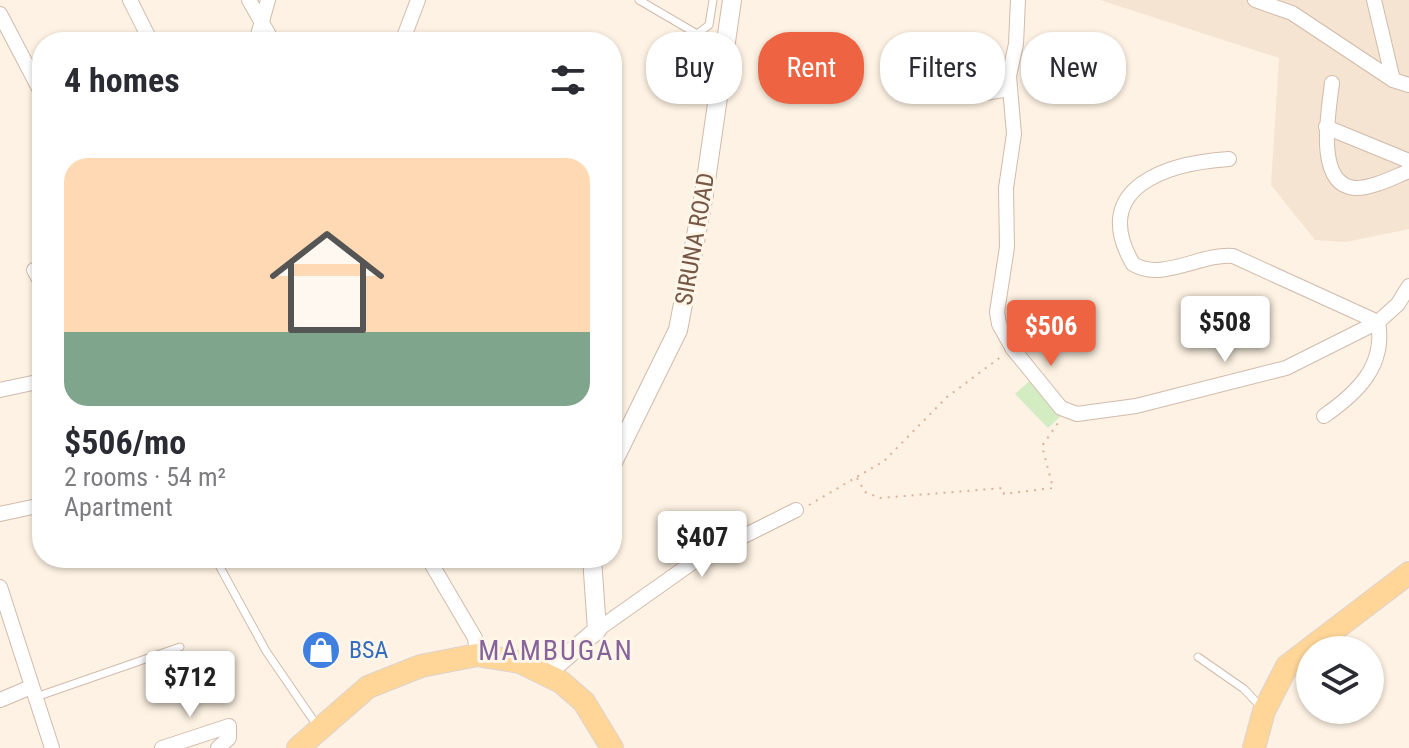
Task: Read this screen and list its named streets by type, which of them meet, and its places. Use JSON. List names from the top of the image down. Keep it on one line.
{"streets":{"street":["SIRUNA ROAD"]},"districts":["MAMBUGAN"],"places":{"shop":["BSA"]},"page":{"chip":["Buy","Rent","Filters","New"],"heading":"4 homes","list":[{"name":"$506/mo","note":"2 rooms · 54 m² · Apartment"}],"price":["$508","$506","$407","$712"]}}
